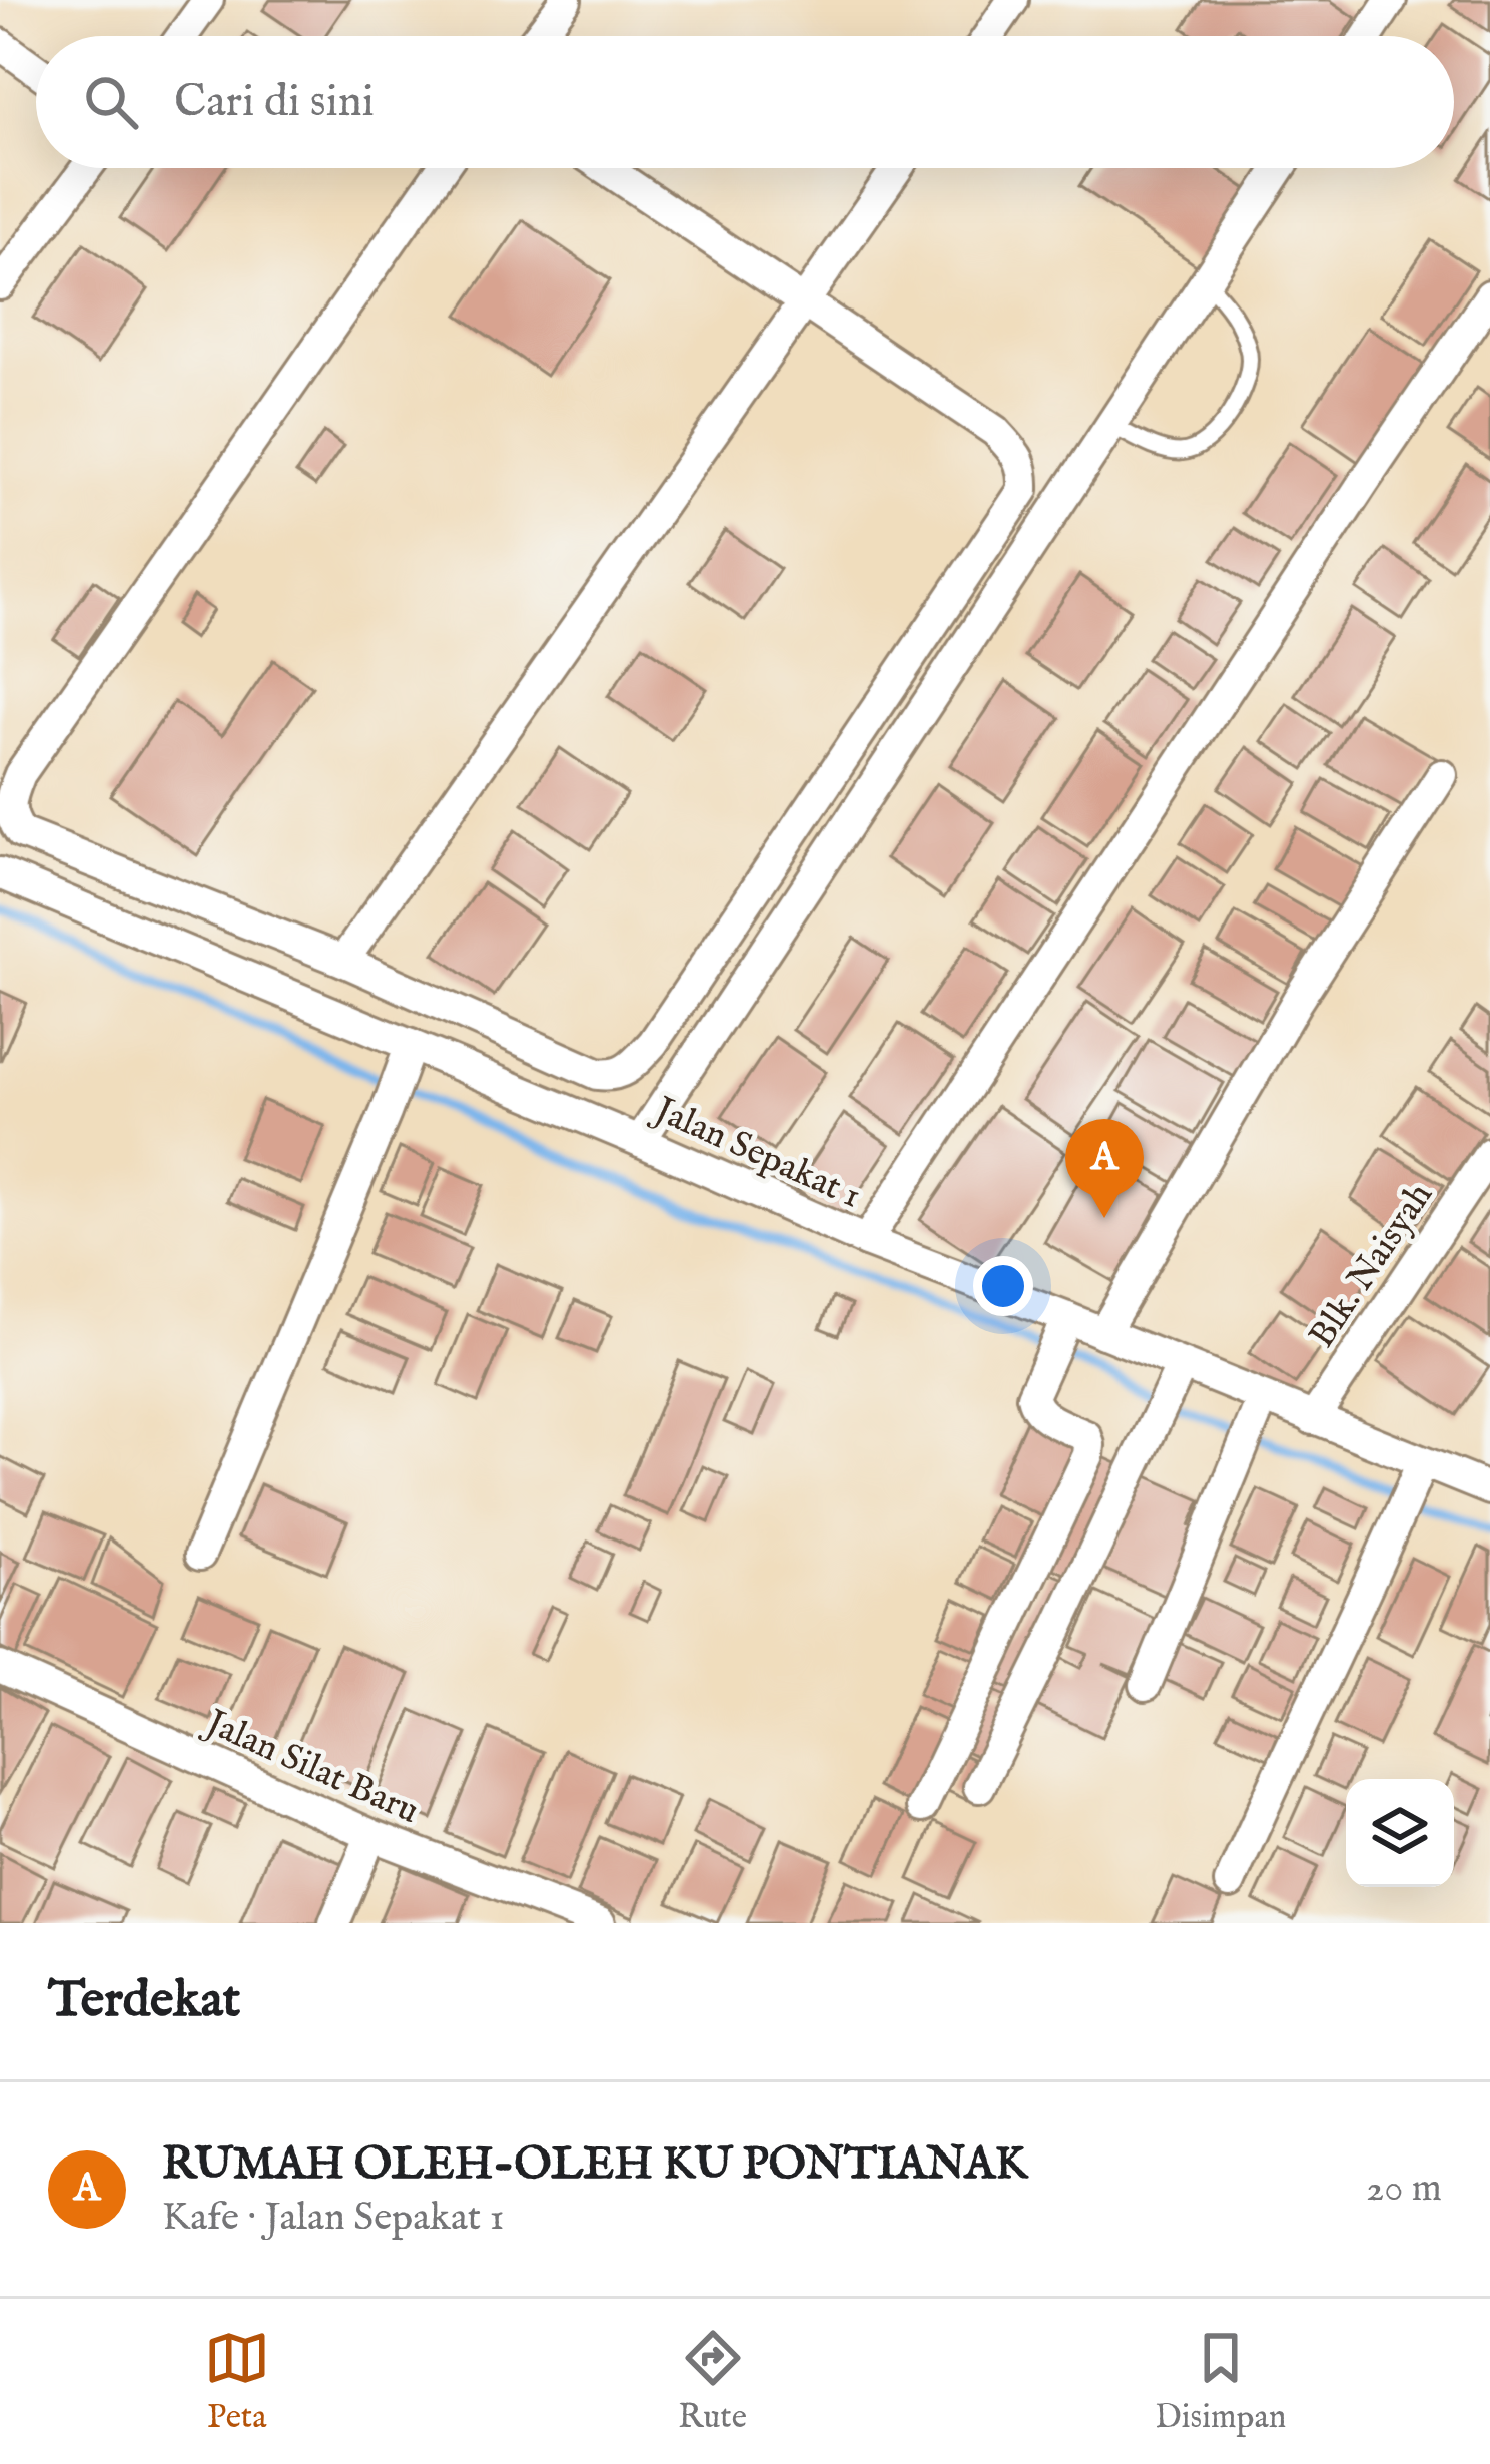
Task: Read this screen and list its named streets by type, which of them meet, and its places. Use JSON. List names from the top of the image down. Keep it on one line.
{"streets":{"street":["Jalan Sepakat 1","Blk. Naisyah","Jalan Silat Baru"]},"crossings":[["Jalan Sepakat 1","Blk. Naisyah"]],"page":{"search":"Cari di sini","pins":"A","heading":"Terdekat","list":[{"mark":"A","name":"RUMAH OLEH-OLEH KU PONTIANAK","note":"Kafe · Jalan Sepakat 1","value":"20 m"}],"nav":["Peta","Rute","Disimpan"]}}
